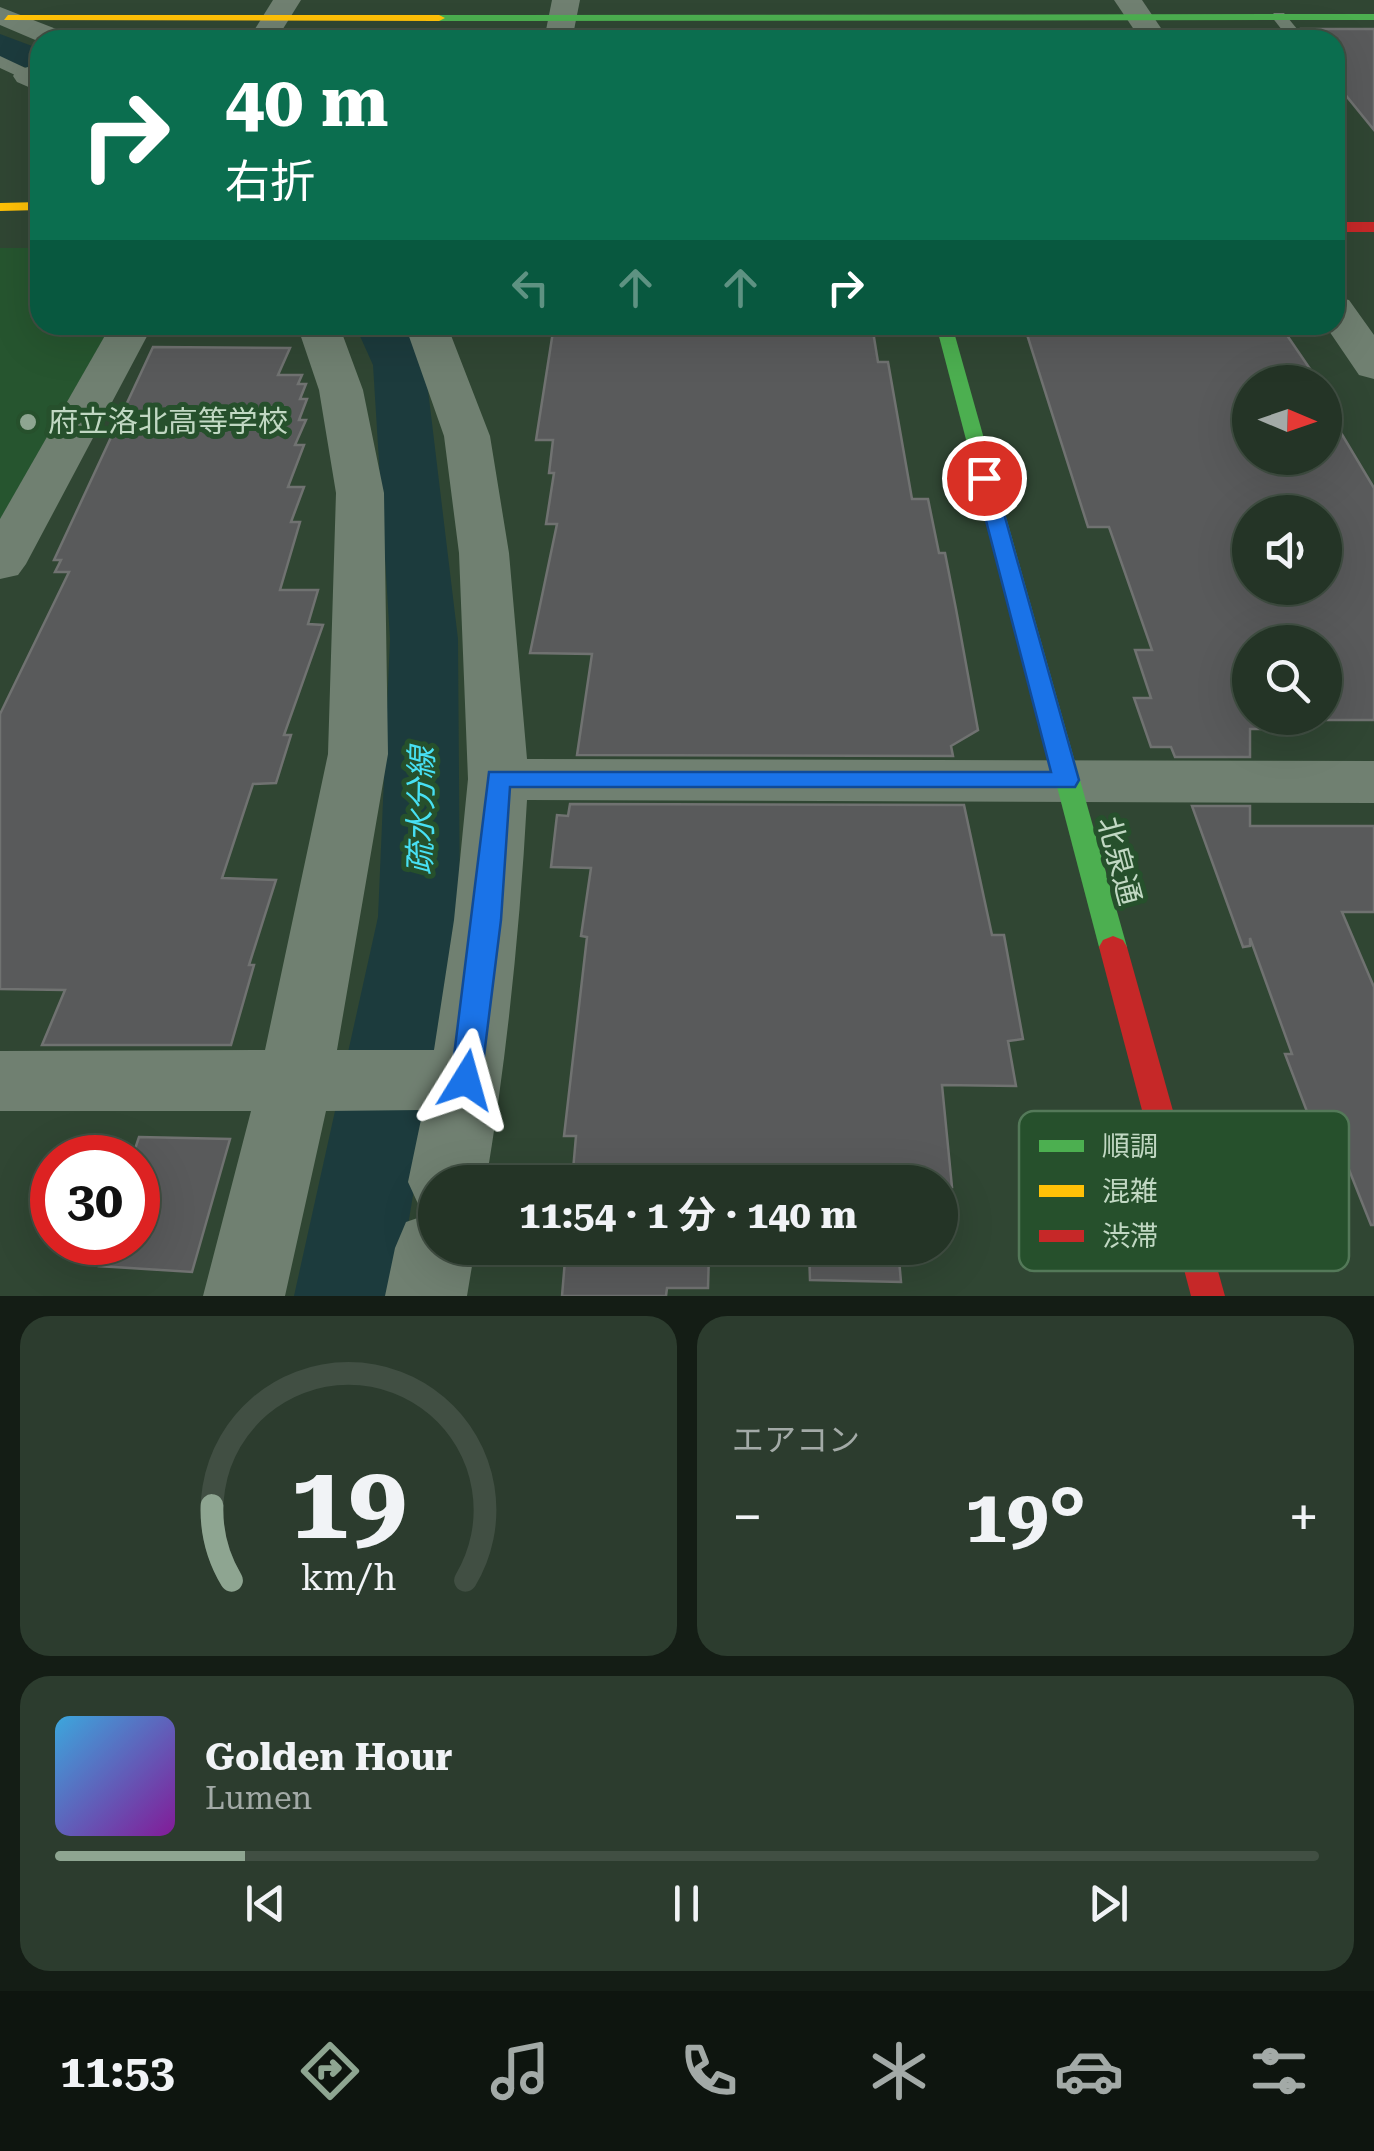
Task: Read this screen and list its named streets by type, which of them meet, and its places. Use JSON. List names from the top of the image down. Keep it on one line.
{"streets":{"street":["北泉通"]},"water":["疏水分線"],"places":["府立洛北高等学校"],"legend":["順調","混雑","渋滞"],"north":"right","page":{"turn":["40 m","右折"],"limit":"30","trip":"11:54 · 1 分 · 140 m","tile":"エアコン","heat":["−","19°","+"],"song":["Golden Hour","Lumen"],"tabs":"11:53","gauge":["19","km/h"]}}
